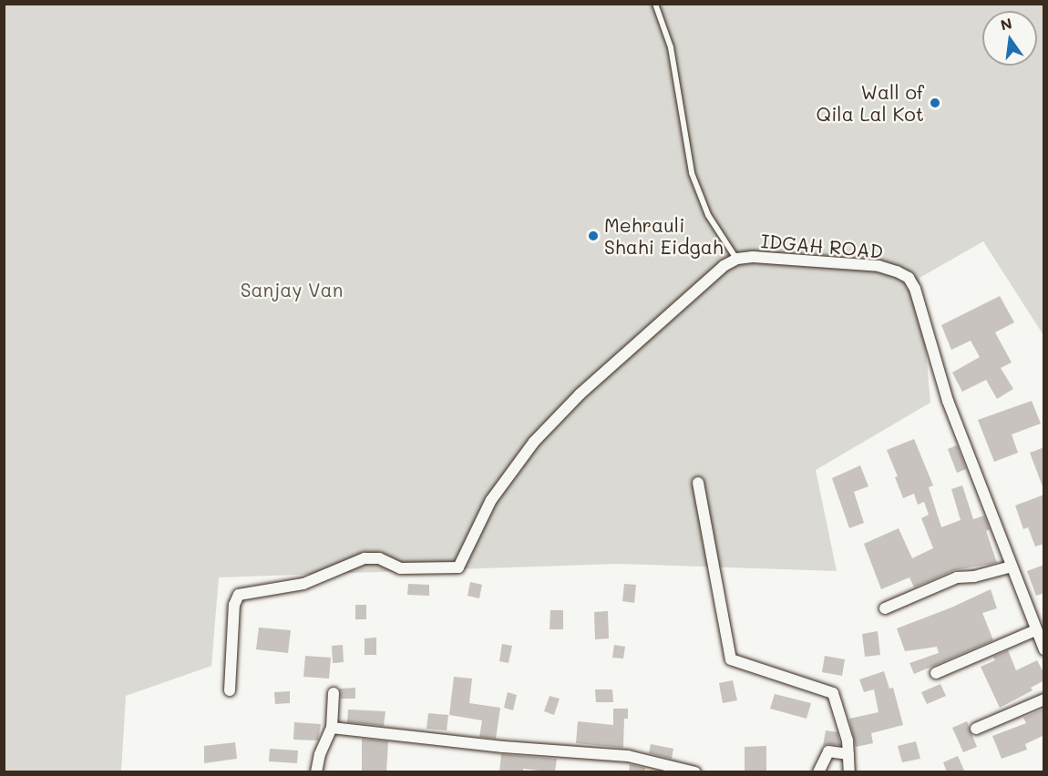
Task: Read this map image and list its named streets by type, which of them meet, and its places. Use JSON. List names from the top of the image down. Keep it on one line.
{"streets":{"street":["IDGAH ROAD"]},"parks":["Sanjay Van"],"places":["Wall of Qila Lal Kot","Mehrauli Shahi Eidgah"],"north":"top"}
